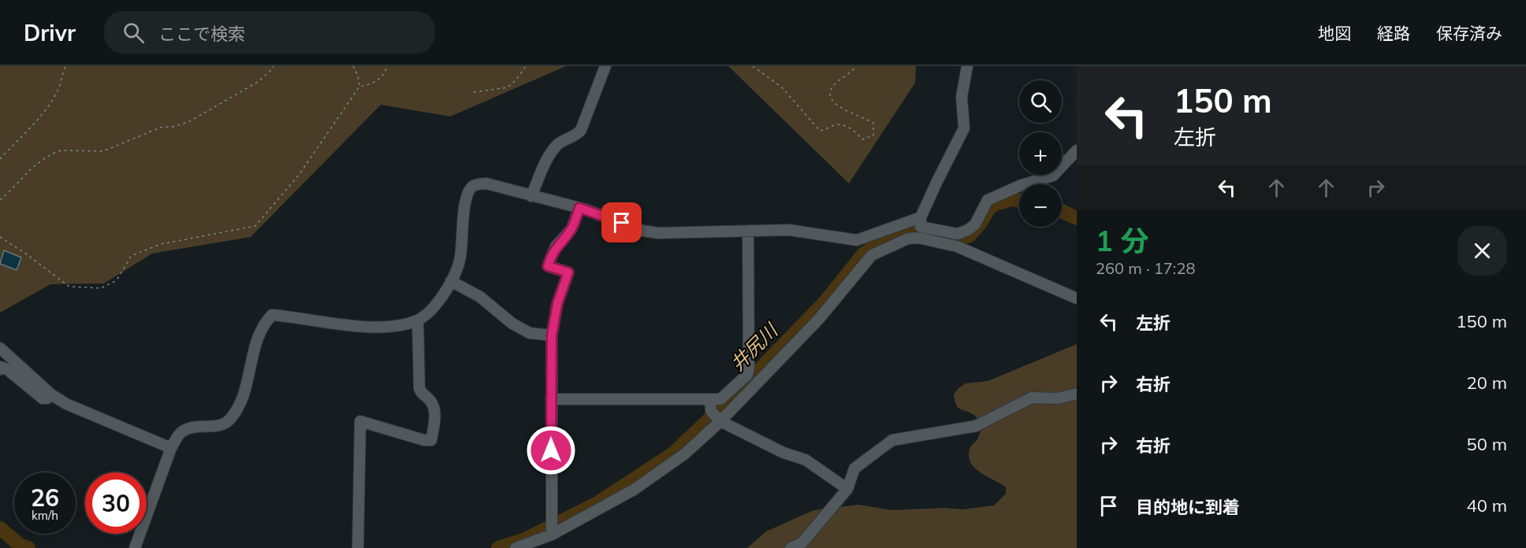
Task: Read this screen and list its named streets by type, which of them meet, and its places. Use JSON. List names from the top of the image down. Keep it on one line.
{"water":["井尻川"],"page":{"header":"Drivr","search":"ここで検索","nav":["地図","経路","保存済み"],"turn":["150 m","左折"],"map_buttons":["+","−"],"heading":["1 分","260 m · 17:28"],"list":[{"name":"左折","value":"150 m"},{"name":"右折","value":"20 m"},{"name":"右折","value":"50 m"},{"name":"目的地に到着","value":"40 m"}],"speed":"26 km/h","limit":"30"}}
